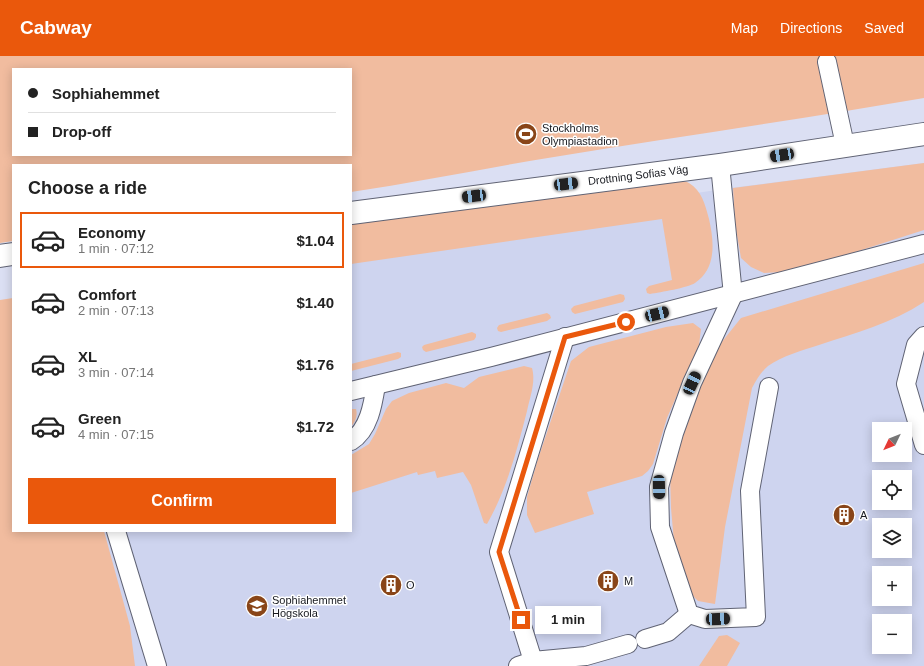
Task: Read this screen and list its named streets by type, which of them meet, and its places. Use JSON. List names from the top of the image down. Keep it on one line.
{"streets":{"street":["Drottning Sofias Väg"]},"places":{"sports":["Stockholms Olympiastadion"],"building":["A","M","O"],"school or university":["Sophiahemmet Högskola"]},"north":"bottom left","page":{"header":"Cabway","nav":["Map","Directions","Saved"],"banner":["Sophiahemmet","Drop-off"],"heading":"Choose a ride","list":[{"name":"Economy","note":"1 min · 07:12","value":"$1.04"},{"name":"Comfort","note":"2 min · 07:13","value":"$1.40"},{"name":"XL","note":"3 min · 07:14","value":"$1.76"},{"name":"Green","note":"4 min · 07:15","value":"$1.72"}],"map_buttons":["+","−"],"buttons":"Confirm","bubble":"1 min"}}
